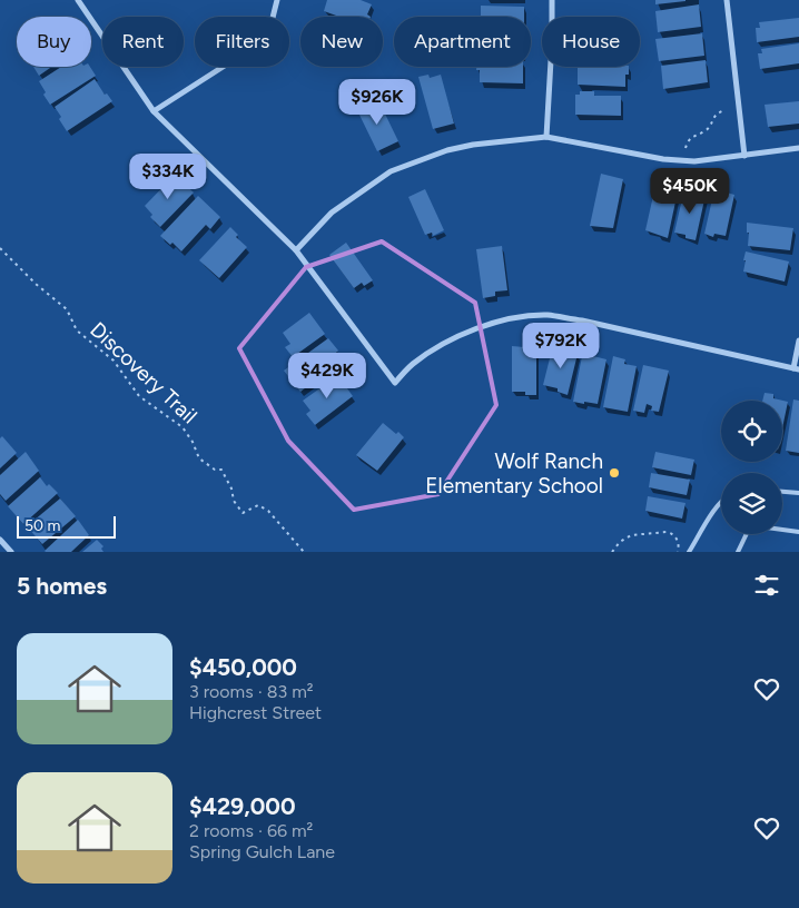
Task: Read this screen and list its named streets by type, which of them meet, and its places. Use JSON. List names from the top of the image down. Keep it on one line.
{"streets":{"path":["Discovery Trail"]},"places":["Wolf Ranch Elementary School"],"scale_bar":"50 m","page":{"chip":["Buy","Rent","Filters","New","Apartment","House"],"price":["$926K","$334K","$450K","$792K","$429K"],"scale":"50 m","heading":"5 homes","list":[{"name":"$450,000","note":"3 rooms · 83 m² · Highcrest Street"},{"name":"$429,000","note":"2 rooms · 66 m² · Spring Gulch Lane"}]}}
